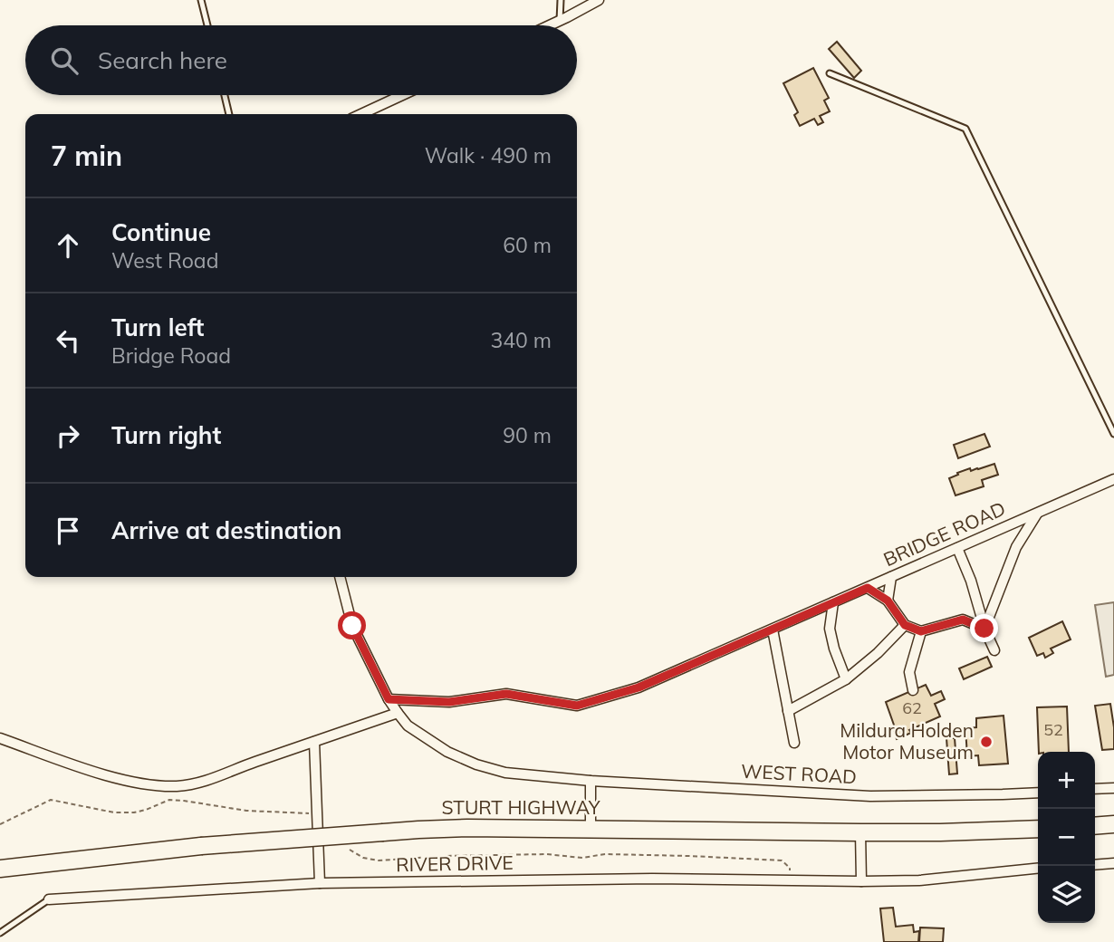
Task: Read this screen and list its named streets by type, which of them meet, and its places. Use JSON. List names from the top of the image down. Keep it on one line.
{"streets":{"highway":["STURT HIGHWAY"],"street":["BRIDGE ROAD","WEST ROAD","RIVER DRIVE"]},"crossings":[["BRIDGE ROAD","WEST ROAD"]],"places":["Mildura Holden Motor Museum"],"house_numbers":["62","52"],"page":{"search":"Search here","heading":["7 min","Walk · 490 m"],"list":[["Continue","West Road","60 m"],["Turn left","Bridge Road","340 m"],["Turn right","90 m"],"Arrive at destination"],"map_buttons":["+","−"]}}
